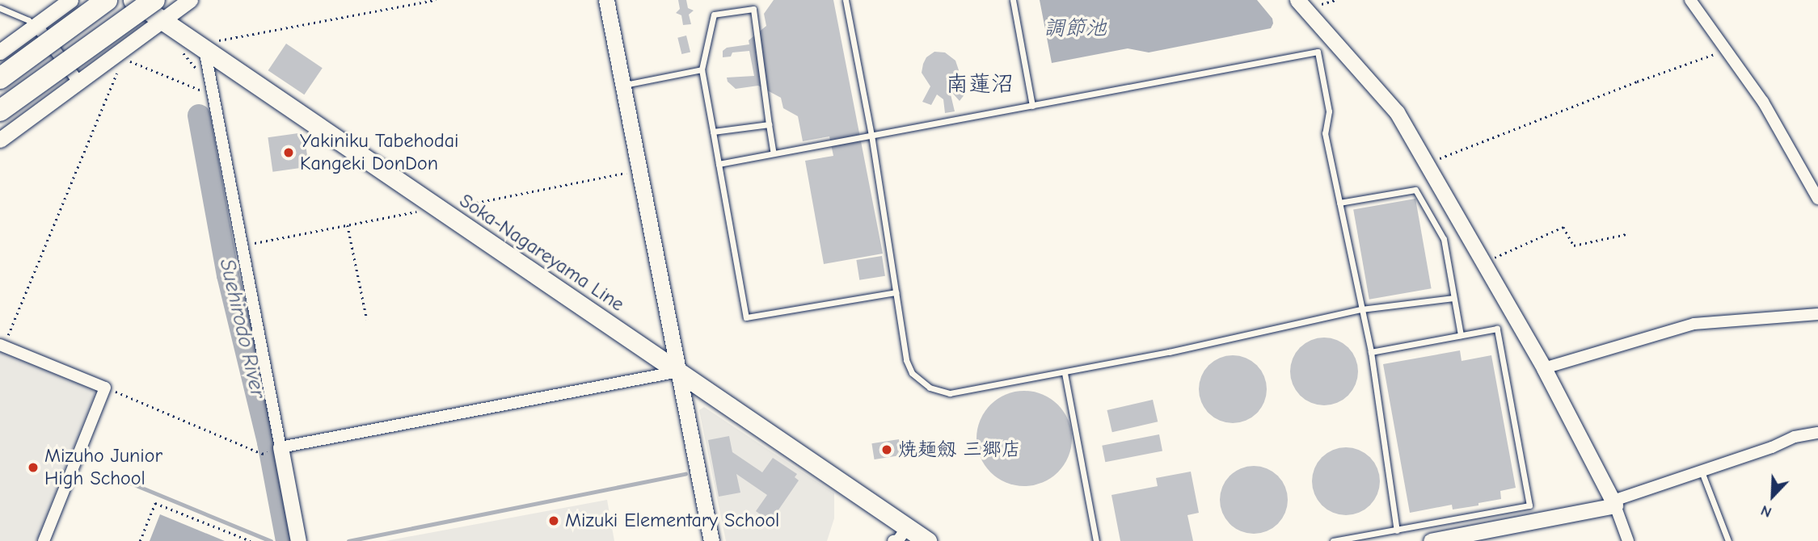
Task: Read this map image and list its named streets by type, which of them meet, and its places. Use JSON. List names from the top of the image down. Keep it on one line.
{"streets":{"main road":["Soka-Nagareyama Line"]},"districts":["南蓮沼"],"water":["調節池","Suehirodo River"],"places":["Yakiniku Tabehodai Kangeki DonDon","焼麺劔 三郷店","Mizuho Junior High School","Mizuki Elementary School"],"north":"bottom left"}
